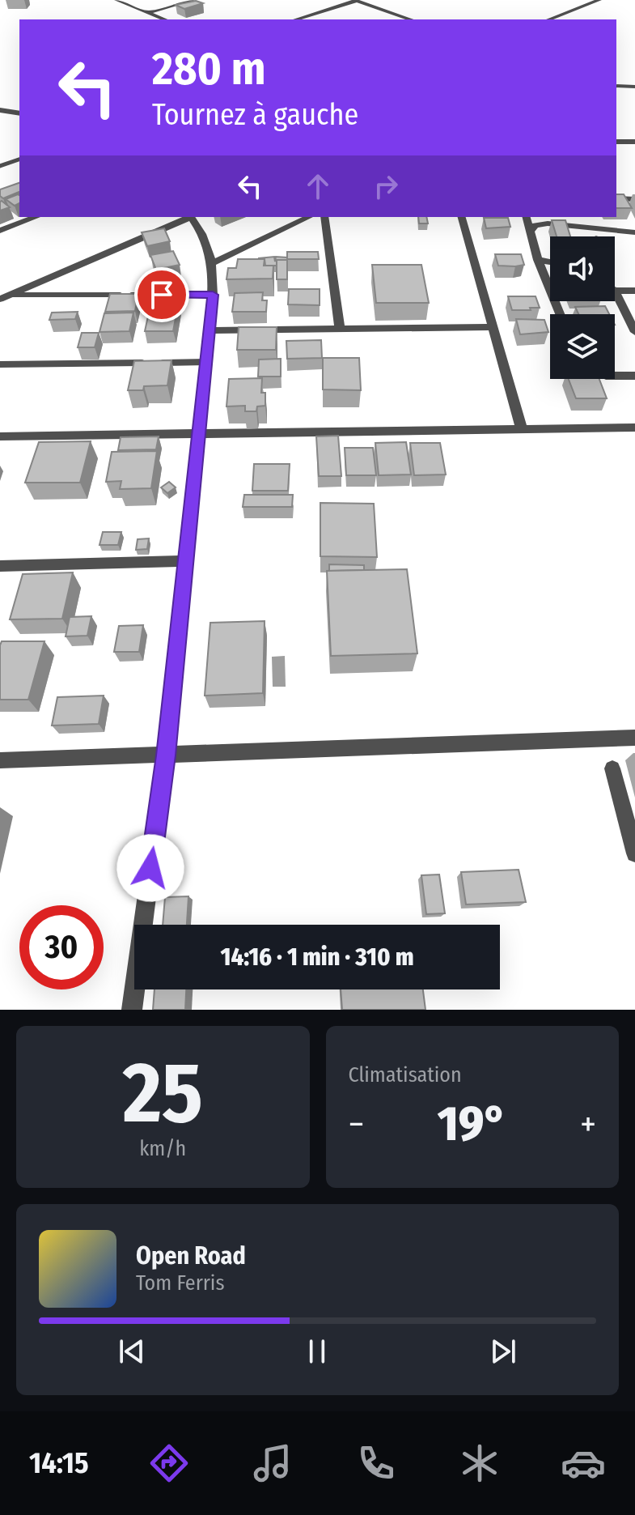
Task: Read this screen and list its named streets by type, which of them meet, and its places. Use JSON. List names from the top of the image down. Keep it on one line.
{"page":{"turn":["280 m","Tournez à gauche"],"limit":"30","trip":"14:16 · 1 min · 310 m","tile":[["25","km/h"],"Climatisation"],"heat":["−","19°","+"],"song":["Open Road","Tom Ferris"],"tabs":"14:15"}}
